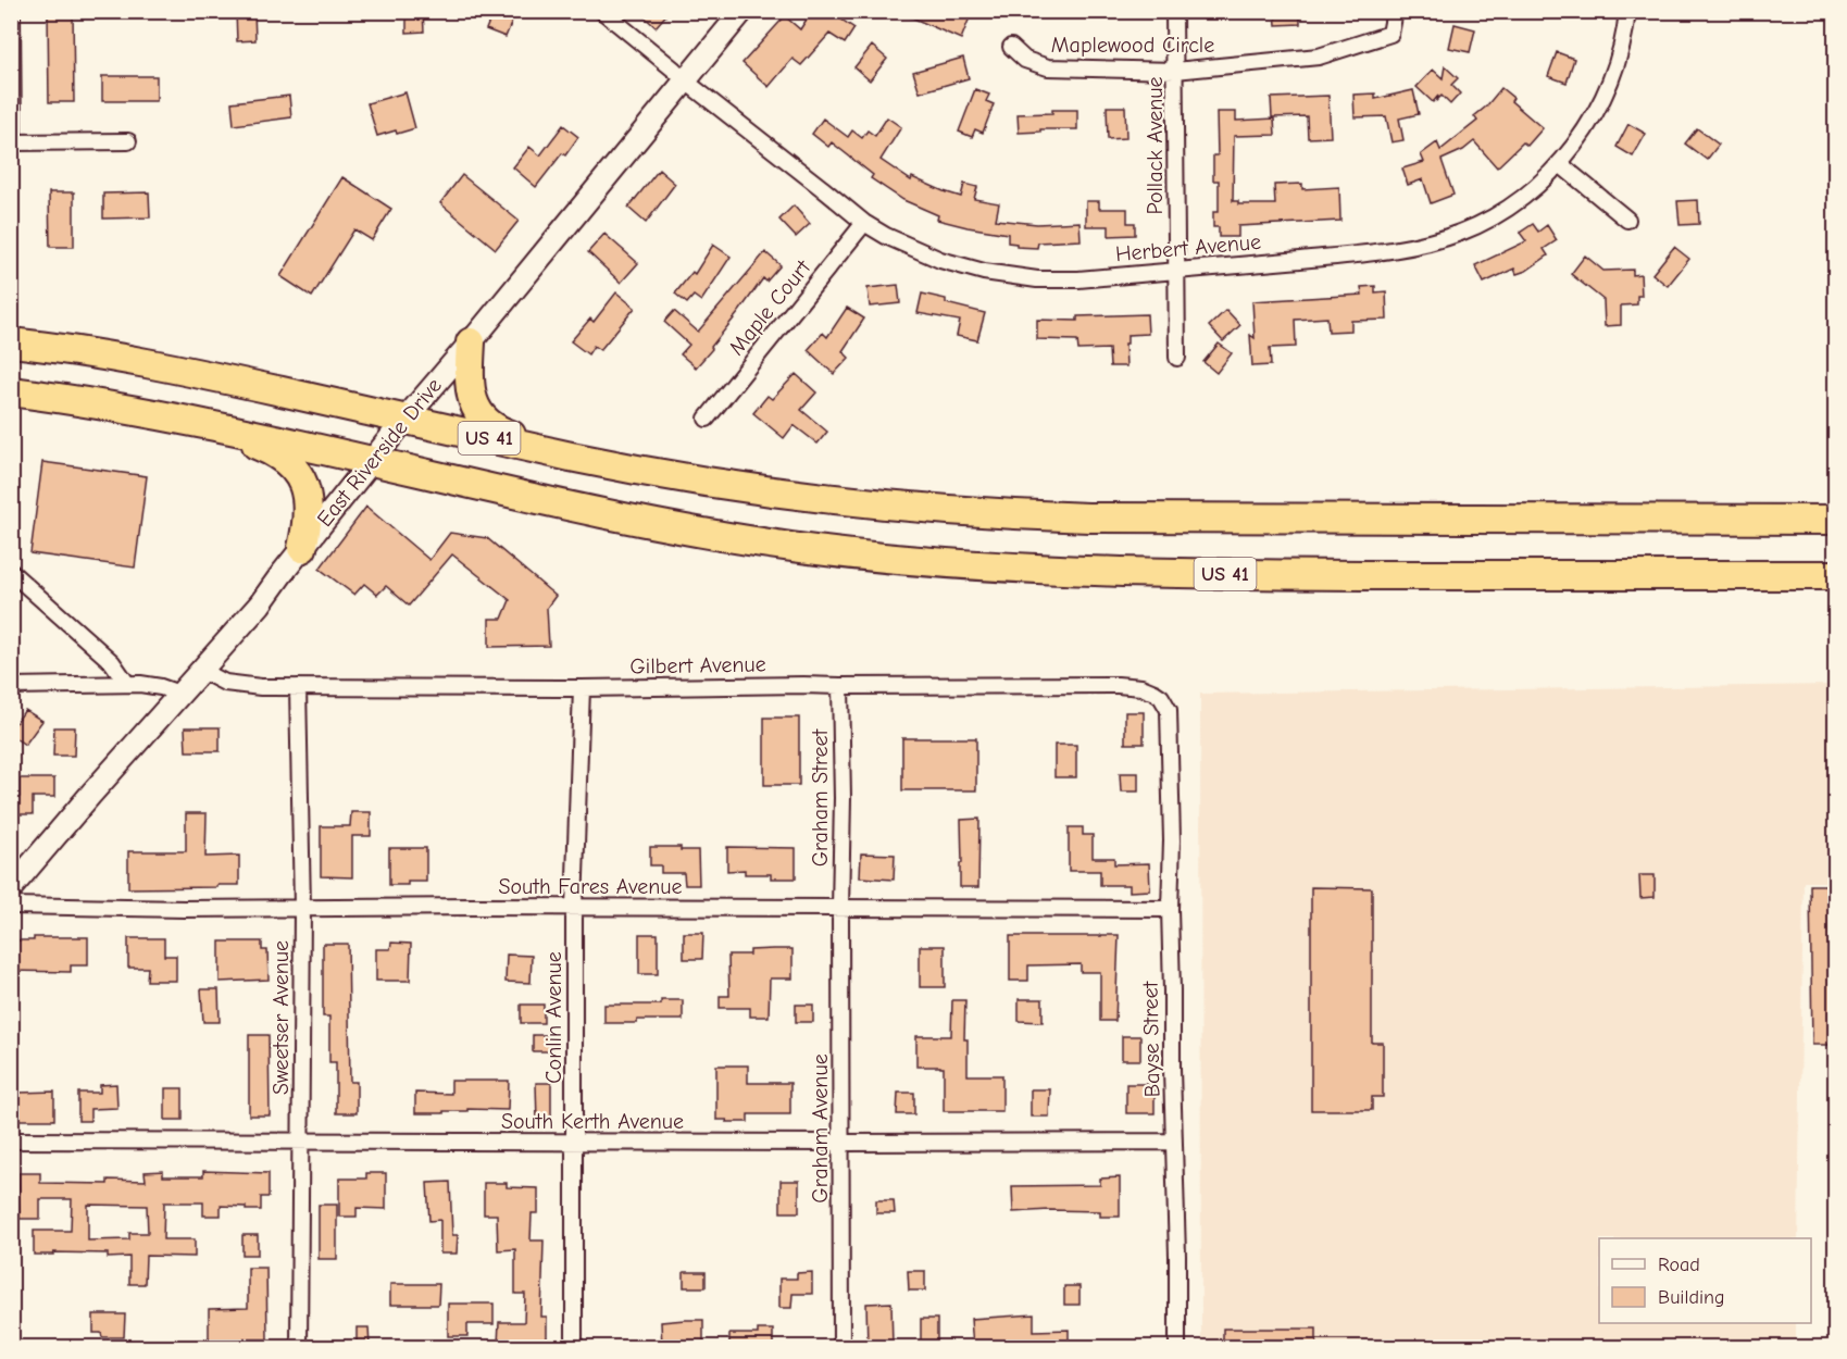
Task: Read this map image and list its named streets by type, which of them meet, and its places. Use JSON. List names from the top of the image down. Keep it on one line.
{"streets":{"highway":["US 41"],"street":["Maplewood Circle","Pollack Avenue","Herbert Avenue","Maple Court","East Riverside Drive","Gilbert Avenue","Graham Street","South Fares Avenue","Sweetser Avenue","Conlin Avenue","Bayse Street","South Kerth Avenue","Graham Avenue"]},"crossings":[["Maplewood Circle","Pollack Avenue"],["Pollack Avenue","Herbert Avenue"],["Herbert Avenue","Maple Court"],["Herbert Avenue","East Riverside Drive"],["US 41","East Riverside Drive"],["East Riverside Drive","Gilbert Avenue"],["Gilbert Avenue","Graham Street"],["Gilbert Avenue","Sweetser Avenue"],["Gilbert Avenue","Conlin Avenue"],["Gilbert Avenue","Bayse Street"],["Graham Street","South Fares Avenue"],["Graham Street","Graham Avenue"],["South Fares Avenue","Sweetser Avenue"],["South Fares Avenue","Conlin Avenue"],["South Fares Avenue","Bayse Street"],["South Fares Avenue","Graham Avenue"],["Sweetser Avenue","South Kerth Avenue"],["Conlin Avenue","South Kerth Avenue"],["Bayse Street","South Kerth Avenue"],["South Kerth Avenue","Graham Avenue"]],"legend":["Road","Building"]}
